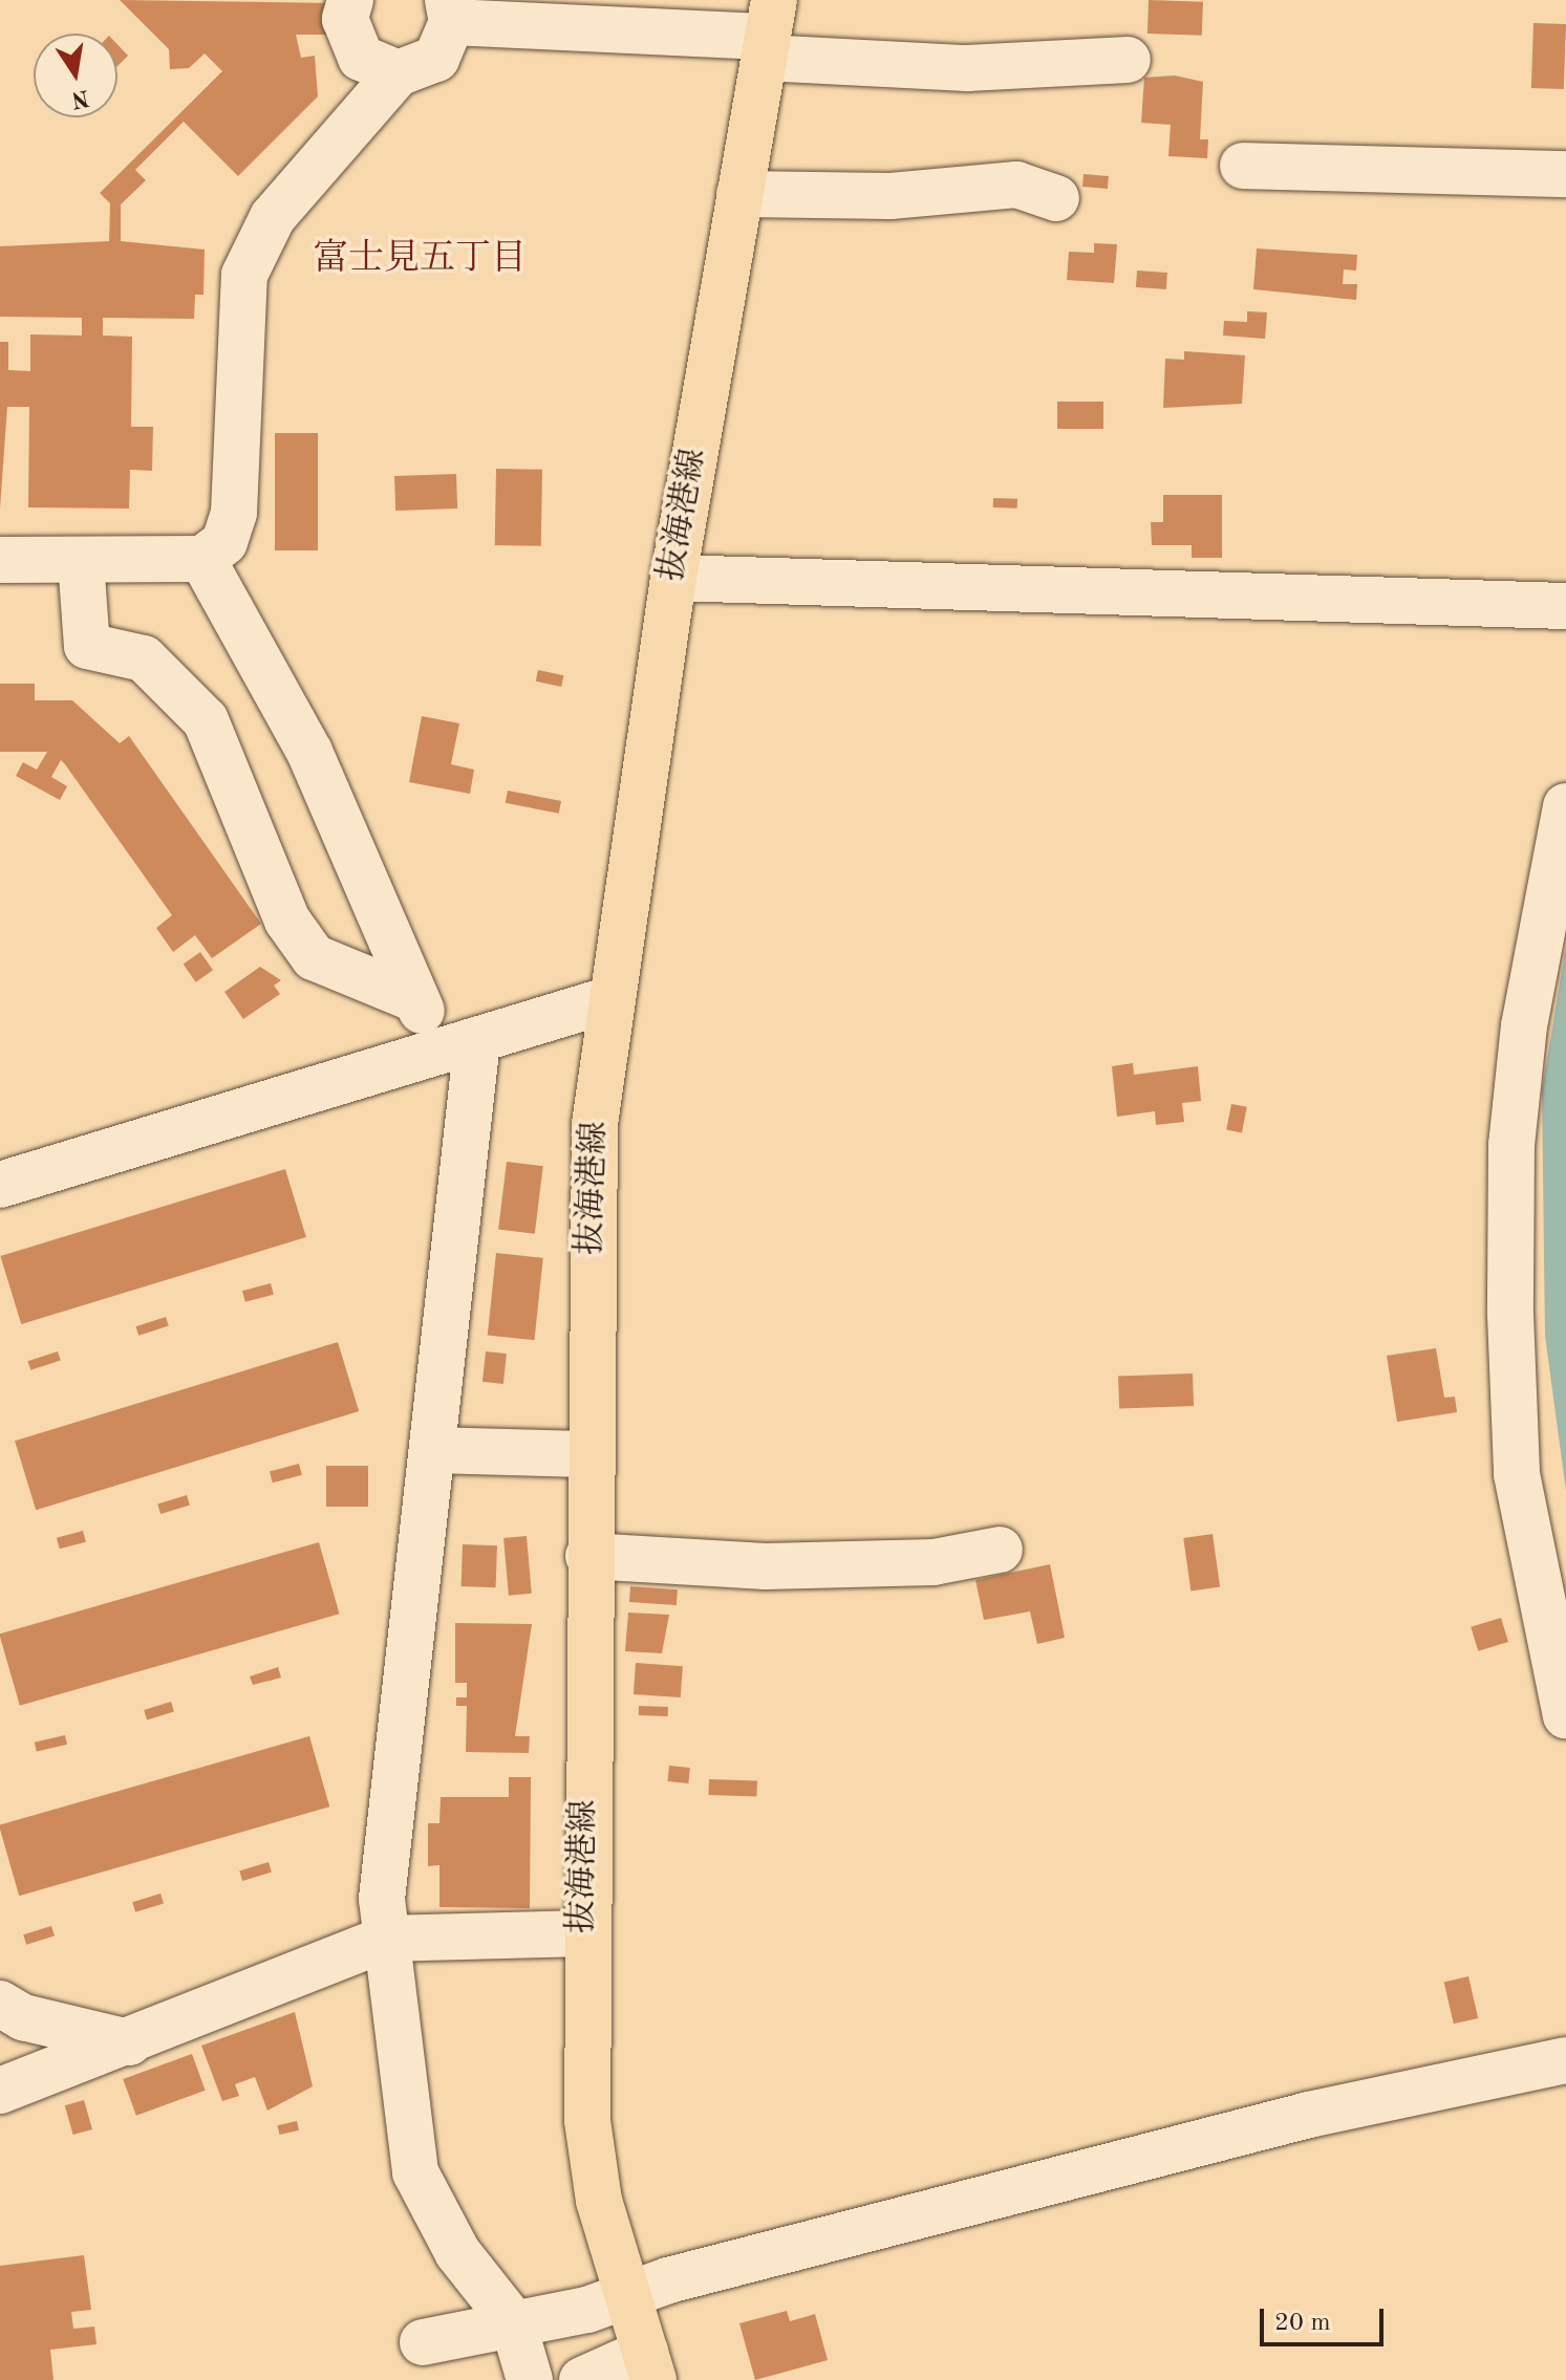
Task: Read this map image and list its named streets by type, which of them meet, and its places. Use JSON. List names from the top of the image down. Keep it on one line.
{"streets":{"main road":["抜海港線"]},"districts":["富士見五丁目"],"scale_bar":"20 m","north":"bottom"}
